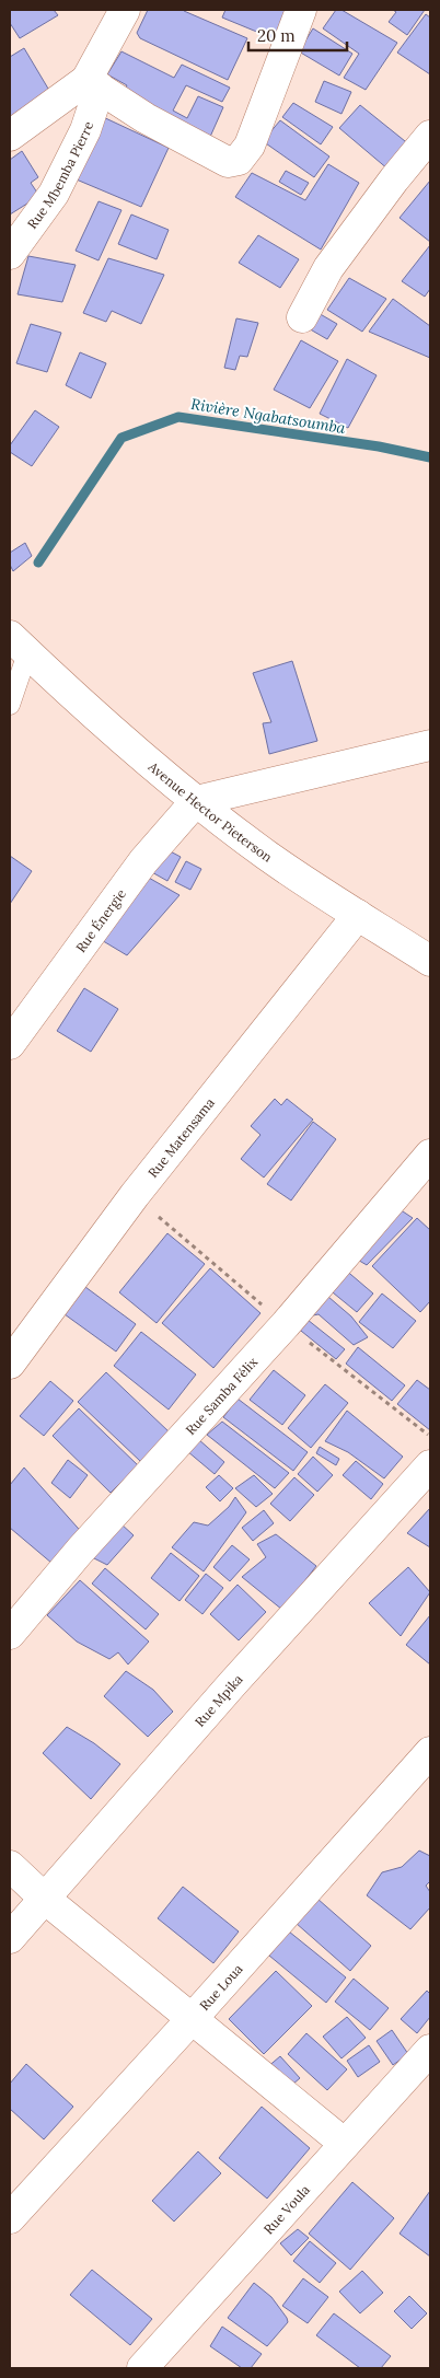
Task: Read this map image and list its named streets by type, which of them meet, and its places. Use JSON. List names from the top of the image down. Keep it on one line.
{"streets":{"street":["Rue Mbemba Pierre","Avenue Hector Pieterson","Rue Énergie","Rue Matensama","Rue Samba Félix","Rue Mpika","Rue Loua","Rue Voula"]},"crossings":[["Avenue Hector Pieterson","Rue Énergie"],["Avenue Hector Pieterson","Rue Matensama"]],"water":["Rivière Ngabatsoumba"],"scale_bar":"20 m"}
